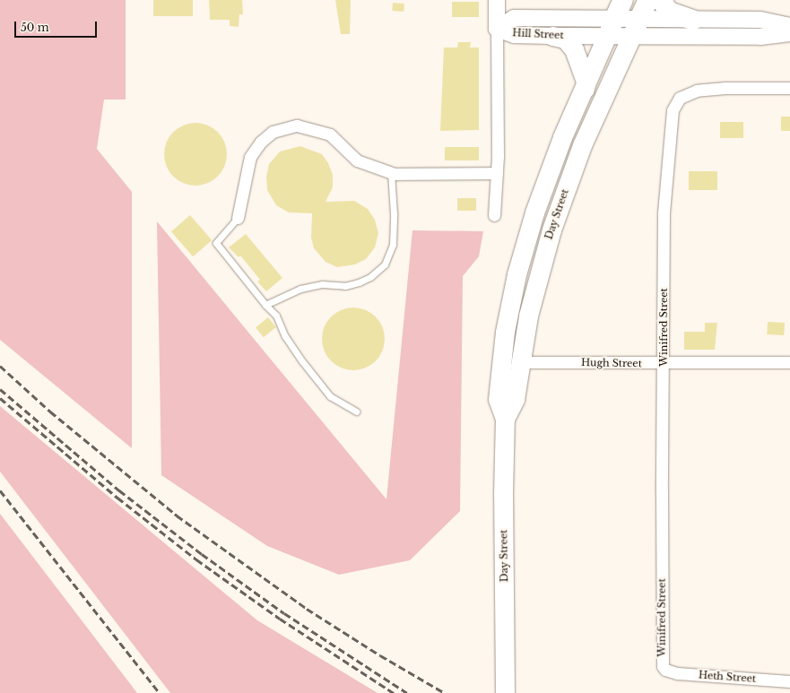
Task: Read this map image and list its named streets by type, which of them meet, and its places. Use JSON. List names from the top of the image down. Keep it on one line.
{"streets":{"main road":["Day Street"],"street":["Hill Street","Winifred Street","Hugh Street","Heth Street"]},"crossings":[["Hill Street","Day Street"],["Day Street","Hugh Street"],["Winifred Street","Hugh Street"],["Winifred Street","Heth Street"]],"scale_bar":"50 m"}
